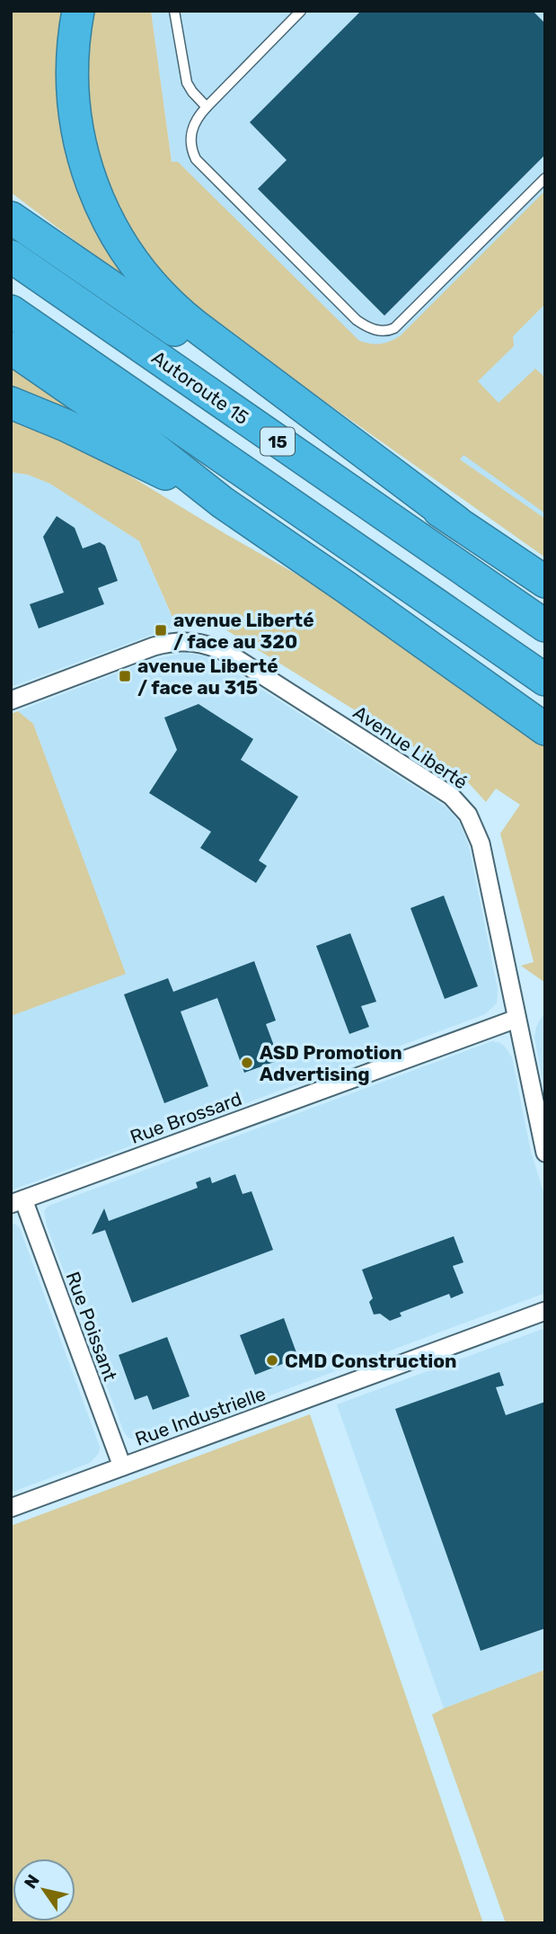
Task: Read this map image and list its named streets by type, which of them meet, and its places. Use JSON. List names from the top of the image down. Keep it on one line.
{"streets":{"highway":["Autoroute 15","15"],"street":["Avenue Liberté","Rue Brossard","Rue Poissant","Rue Industrielle"]},"crossings":[["Avenue Liberté","Rue Brossard"],["Rue Brossard","Rue Poissant"],["Rue Poissant","Rue Industrielle"]],"places":{"transit":["avenue Liberté / face au 320","avenue Liberté / face au 315"],"other":["ASD Promotion Advertising","CMD Construction"]},"north":"top left"}
